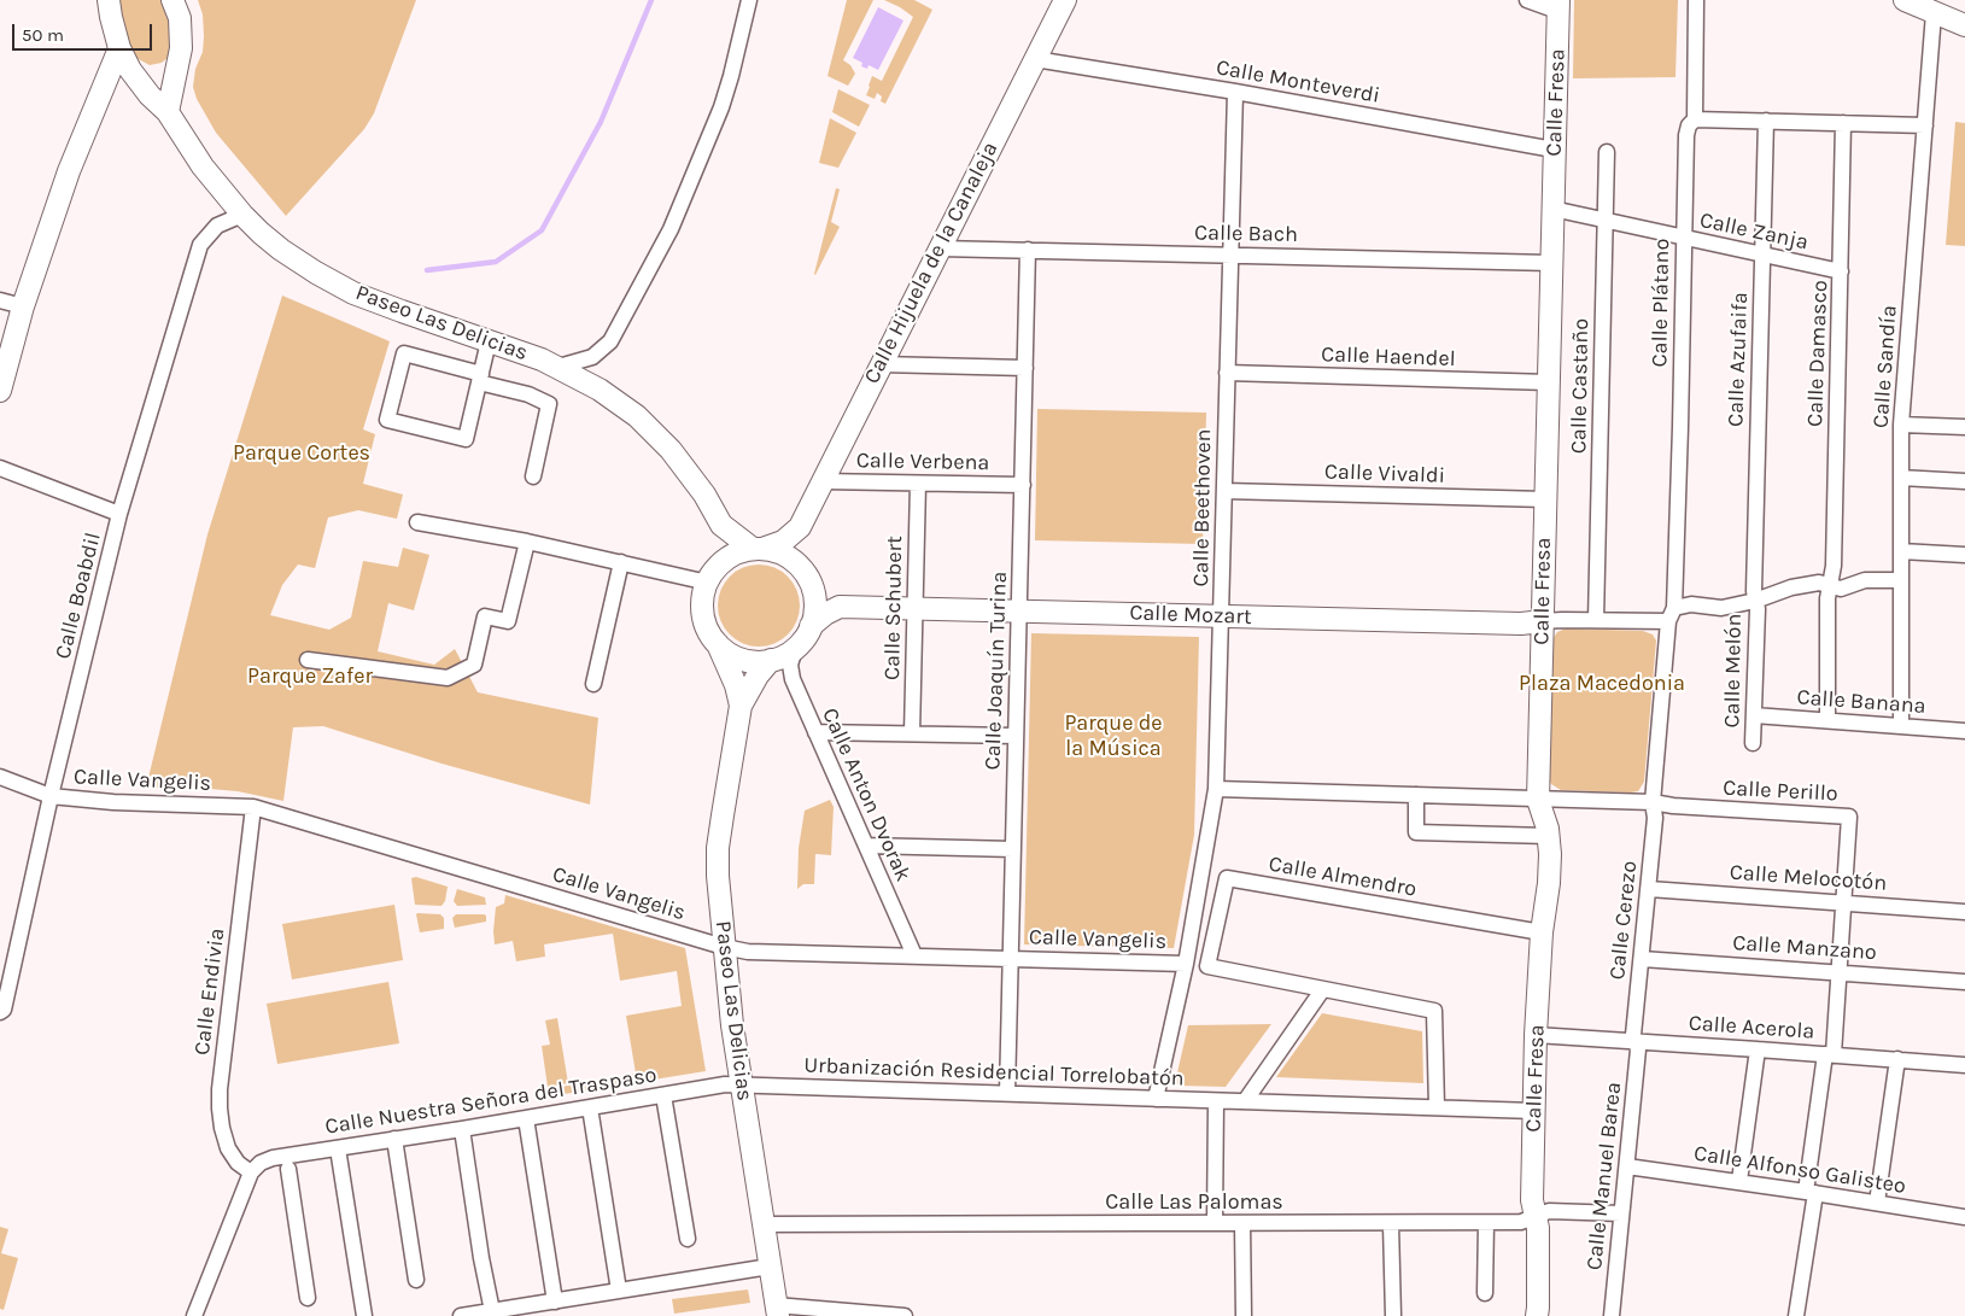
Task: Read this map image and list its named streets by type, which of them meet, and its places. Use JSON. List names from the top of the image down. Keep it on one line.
{"streets":{"street":["Calle Monteverdi","Calle Fresa","Calle Zanja","Calle Bach","Calle Hijuela de la Canaleja","Calle Plátano","Paseo Las Delicias","Calle Damasco","Calle Haendel","Calle Azufaifa","Calle Sandía","Calle Castaño","Calle Verbena","Calle Vivaldi","Calle Beethoven","Calle Boabdil","Calle Schubert","Calle Mozart","Calle Joaquín Turina","Calle Melón","Calle Banana","Calle Vangelis","Calle Perillo","Calle Anton Dvorak","Calle Almendro","Calle Melocotón","Calle Cerezo","Calle Manzano","Calle Endivia","Calle Acerola","Urbanización Residencial Torrelobatón","Calle Nuestra Señora del Traspaso","Calle Alfonso Galisteo","Calle Manuel Barea","Calle Las Palomas"]},"crossings":[["Calle Monteverdi","Calle Fresa"],["Calle Monteverdi","Calle Hijuela de la Canaleja"],["Calle Monteverdi","Calle Beethoven"],["Calle Fresa","Calle Zanja"],["Calle Fresa","Calle Bach"],["Calle Fresa","Calle Haendel"],["Calle Fresa","Calle Vivaldi"],["Calle Fresa","Calle Mozart"],["Calle Fresa","Calle Almendro"],["Calle Fresa","Calle Acerola"],["Calle Fresa","Urbanización Residencial Torrelobatón"],["Calle Fresa","Calle Las Palomas"],["Calle Zanja","Calle Plátano"],["Calle Zanja","Calle Damasco"],["Calle Zanja","Calle Azufaifa"],["Calle Zanja","Calle Castaño"],["Calle Bach","Calle Hijuela de la Canaleja"],["Calle Bach","Calle Beethoven"],["Calle Bach","Calle Joaquín Turina"],["Calle Hijuela de la Canaleja","Paseo Las Delicias"],["Calle Hijuela de la Canaleja","Calle Verbena"],["Calle Hijuela de la Canaleja","Calle Anton Dvorak"],["Paseo Las Delicias","Calle Boabdil"],["Paseo Las Delicias","Calle Vangelis"],["Paseo Las Delicias","Calle Anton Dvorak"],["Paseo Las Delicias","Urbanización Residencial Torrelobatón"],["Paseo Las Delicias","Calle Nuestra Señora del Traspaso"],["Paseo Las Delicias","Calle Las Palomas"],["Calle Damasco","Calle Banana"],["Calle Haendel","Calle Beethoven"],["Calle Azufaifa","Calle Melón"],["Calle Sandía","Calle Banana"],["Calle Verbena","Calle Schubert"],["Calle Verbena","Calle Joaquín Turina"],["Calle Vivaldi","Calle Beethoven"],["Calle Beethoven","Calle Mozart"],["Calle Beethoven","Calle Vangelis"],["Calle Beethoven","Urbanización Residencial Torrelobatón"],["Calle Boabdil","Calle Vangelis"],["Calle Schubert","Calle Mozart"],["Calle Mozart","Calle Joaquín Turina"],["Calle Joaquín Turina","Calle Vangelis"],["Calle Joaquín Turina","Urbanización Residencial Torrelobatón"],["Calle Melón","Calle Banana"],["Calle Vangelis","Calle Anton Dvorak"],["Calle Vangelis","Calle Endivia"],["Calle Perillo","Calle Melocotón"],["Calle Perillo","Calle Cerezo"],["Calle Perillo","Calle Manzano"],["Calle Perillo","Calle Acerola"],["Calle Perillo","Calle Alfonso Galisteo"],["Calle Melocotón","Calle Cerezo"],["Calle Cerezo","Calle Manzano"],["Calle Cerezo","Calle Acerola"],["Calle Cerezo","Calle Manuel Barea"],["Calle Endivia","Calle Nuestra Señora del Traspaso"],["Calle Acerola","Calle Manuel Barea"],["Urbanización Residencial Torrelobatón","Calle Nuestra Señora del Traspaso"],["Calle Alfonso Galisteo","Calle Manuel Barea"],["Calle Manuel Barea","Calle Las Palomas"]],"parks":["Parque Cortes","Parque Zafer","Plaza Macedonia","Parque de la Música"],"scale_bar":"50 m"}
